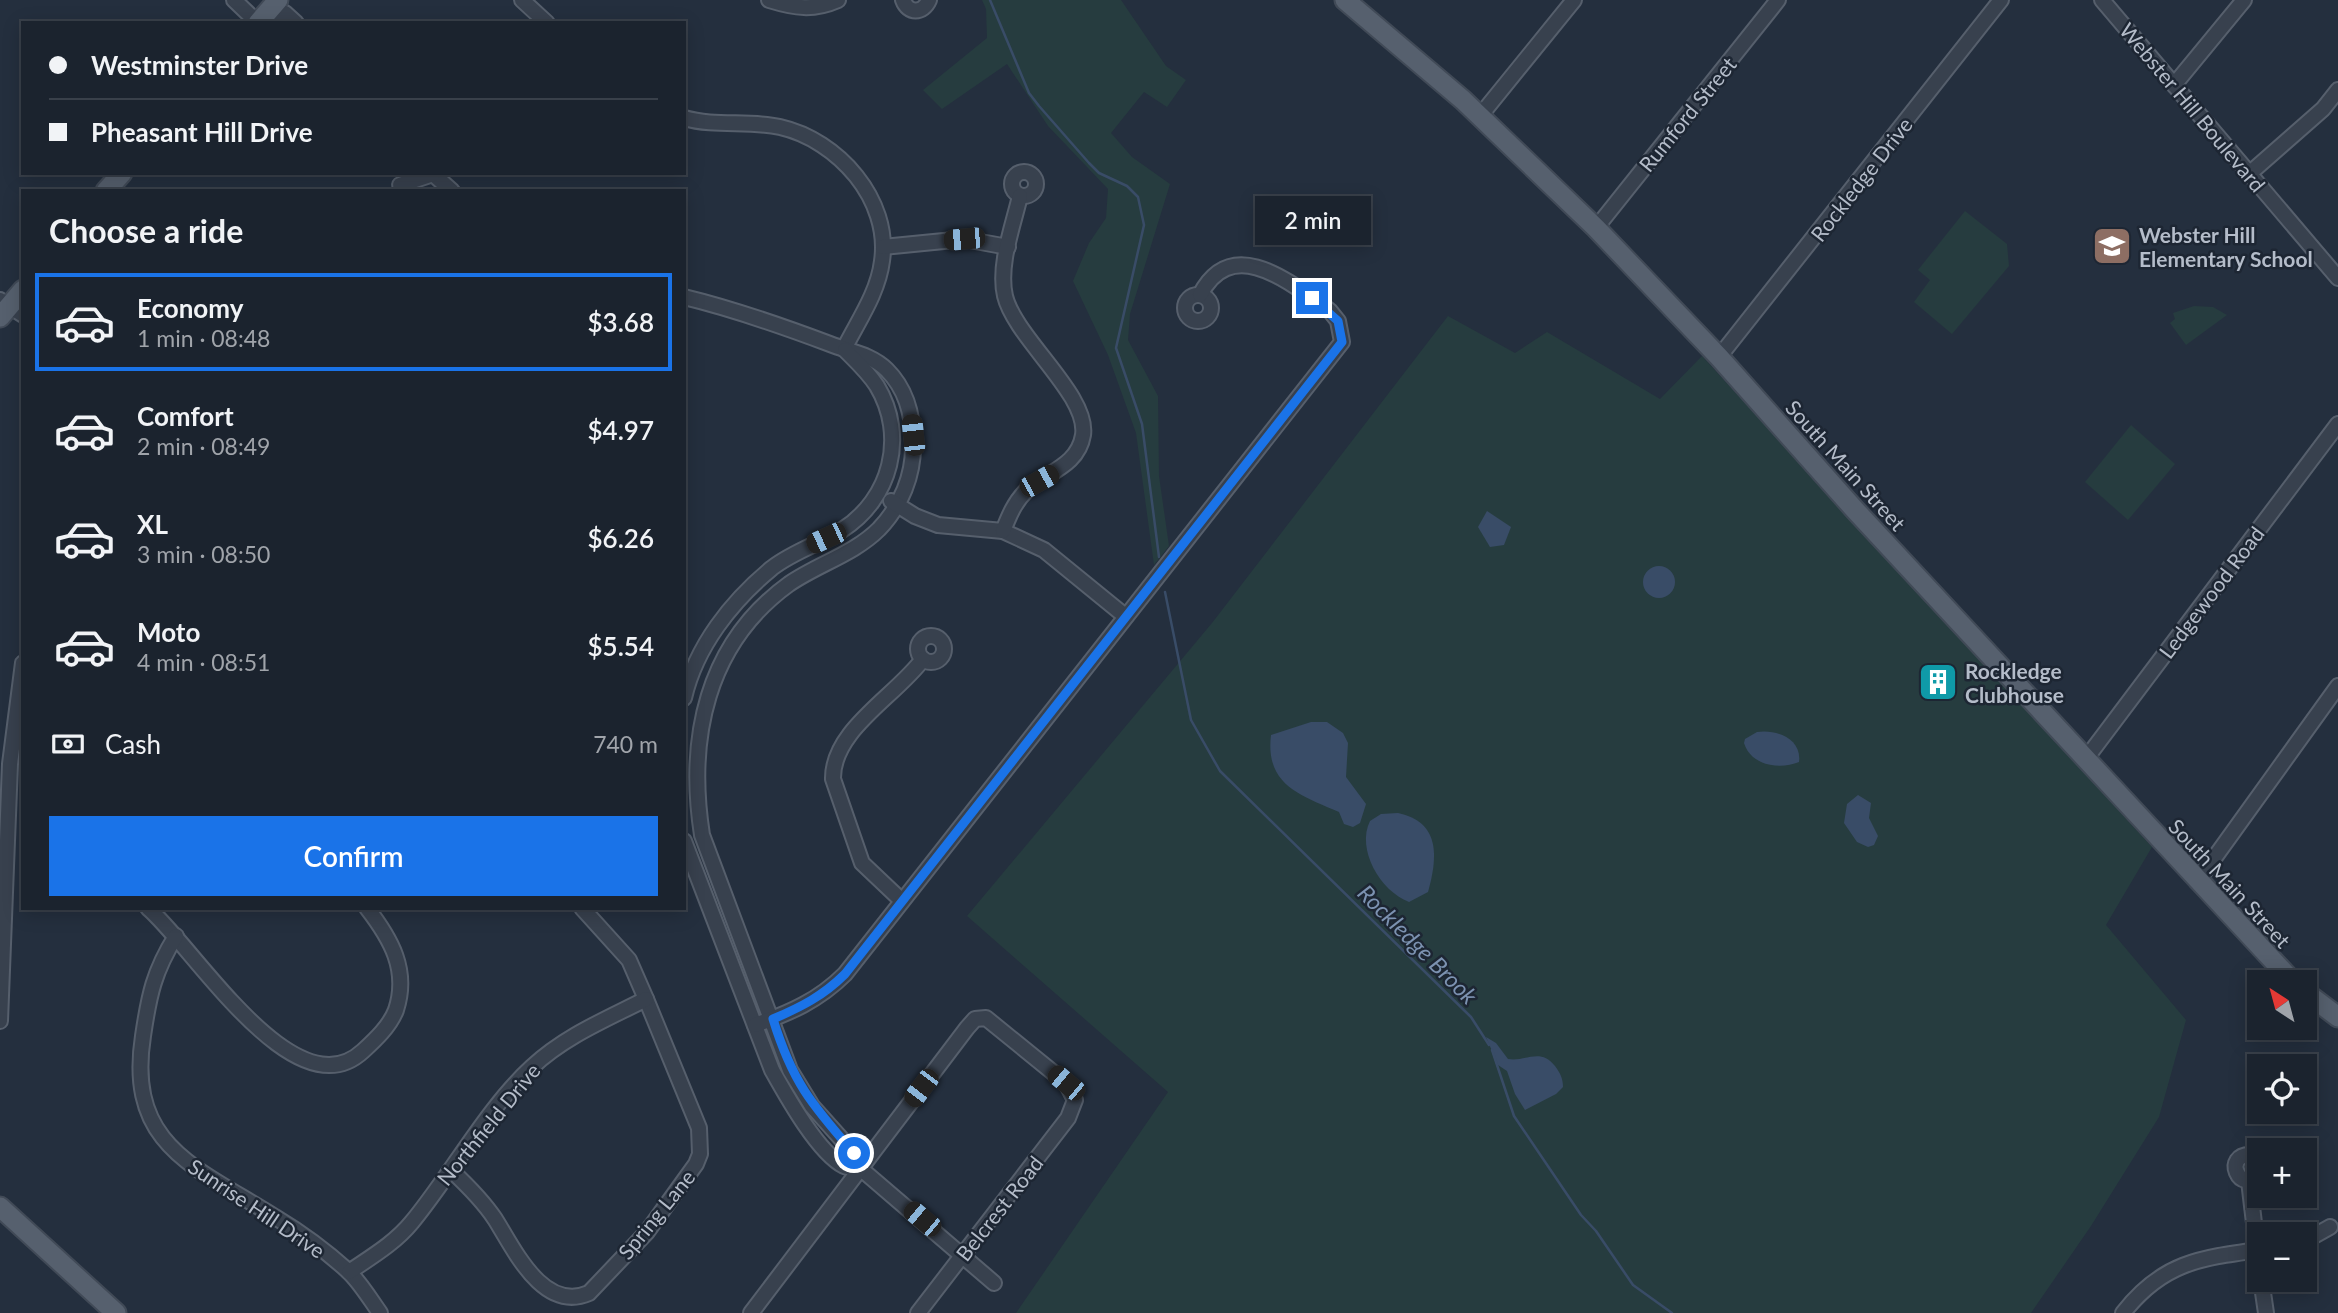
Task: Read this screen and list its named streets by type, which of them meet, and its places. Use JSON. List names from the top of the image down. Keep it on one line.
{"streets":{"main road":["South Main Street"],"street":["Webster Hill Boulevard","Rumford Street","Rockledge Drive","Ledgewood Road","Northfield Drive","Sunrise Hill Drive","Belcrest Road","Spring Lane"]},"crossings":[["Rumford Street","South Main Street"],["Rockledge Drive","South Main Street"],["South Main Street","Ledgewood Road"],["Northfield Drive","Sunrise Hill Drive"],["Northfield Drive","Spring Lane"]],"water":["Rockledge Brook"],"places":{"school or university":["Webster Hill Elementary School"],"building":["Rockledge Clubhouse"]},"north":"top left","page":{"banner":["Westminster Drive","Pheasant Hill Drive"],"heading":"Choose a ride","bubble":"2 min","list":[{"name":"Economy","note":"1 min · 08:48","value":"$3.68"},{"name":"Comfort","note":"2 min · 08:49","value":"$4.97"},{"name":"XL","note":"3 min · 08:50","value":"$6.26"},{"name":"Moto","note":"4 min · 08:51","value":"$5.54"}],"pay":["Cash","740 m"],"buttons":"Confirm","map_buttons":["+","−"]}}
